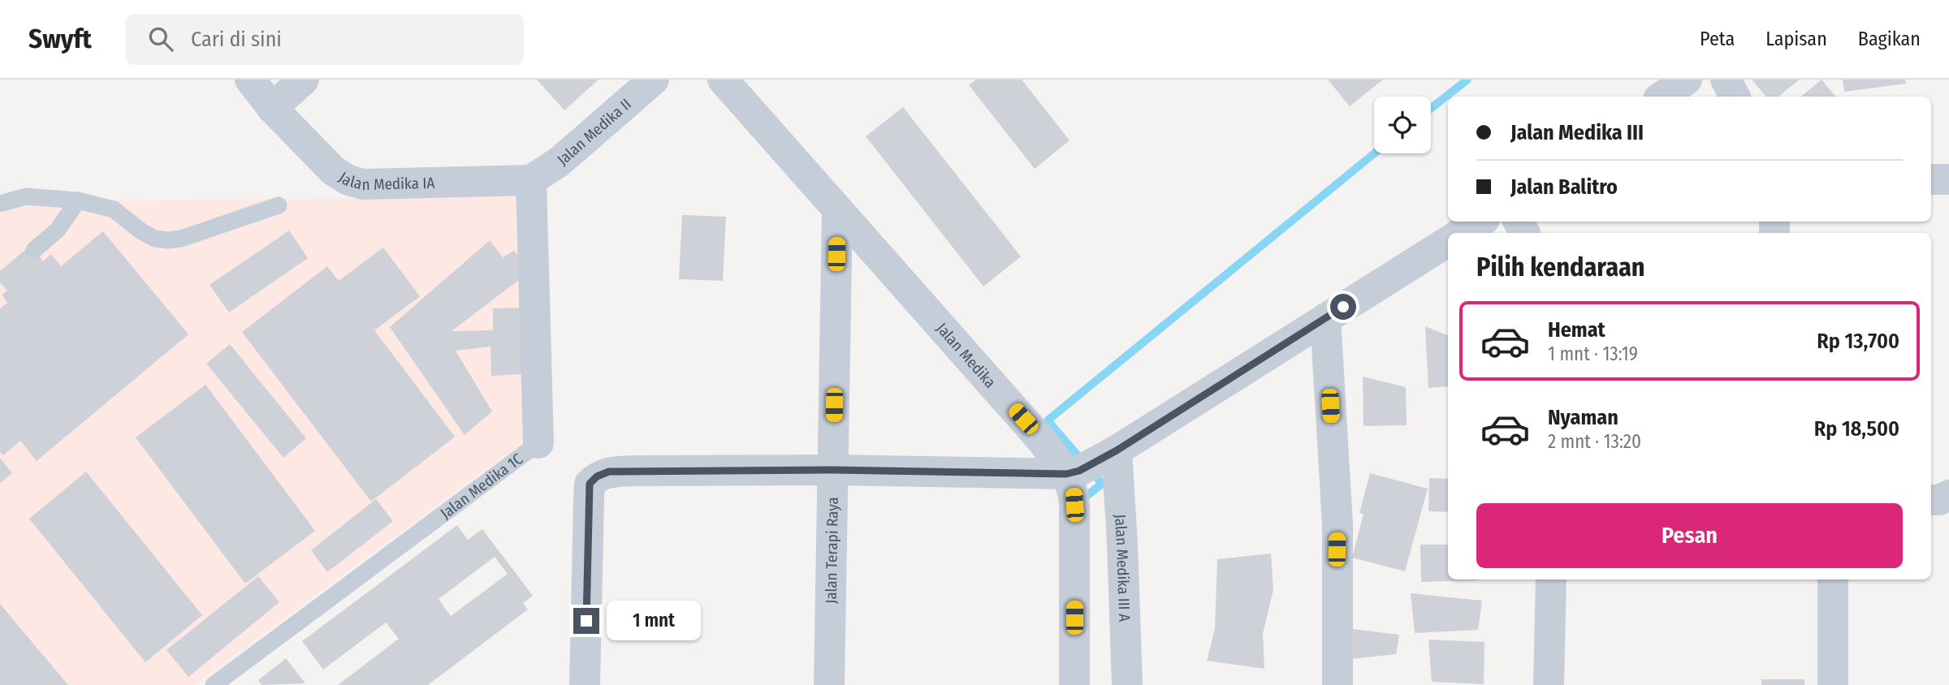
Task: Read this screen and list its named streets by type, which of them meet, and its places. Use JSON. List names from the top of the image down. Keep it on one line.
{"streets":{"street":["Jalan Medika II","Jalan Medika IA","Jalan Medika","Jalan Medika 1C","Jalan Terapi Raya","Jalan Medika III A"]},"crossings":[["Jalan Medika II","Jalan Medika IA"],["Jalan Medika II","Jalan Medika 1C"],["Jalan Medika IA","Jalan Medika 1C"],["Jalan Medika","Jalan Terapi Raya"],["Jalan Medika","Jalan Medika III A"]],"page":{"header":"Swyft","search":"Cari di sini","nav":["Peta","Lapisan","Bagikan"],"banner":["Jalan Medika III","Jalan Balitro"],"heading":"Pilih kendaraan","list":[{"name":"Hemat","note":"1 mnt · 13:19","value":"Rp 13,700"},{"name":"Nyaman","note":"2 mnt · 13:20","value":"Rp 18,500"}],"buttons":"Pesan","bubble":"1 mnt"}}
